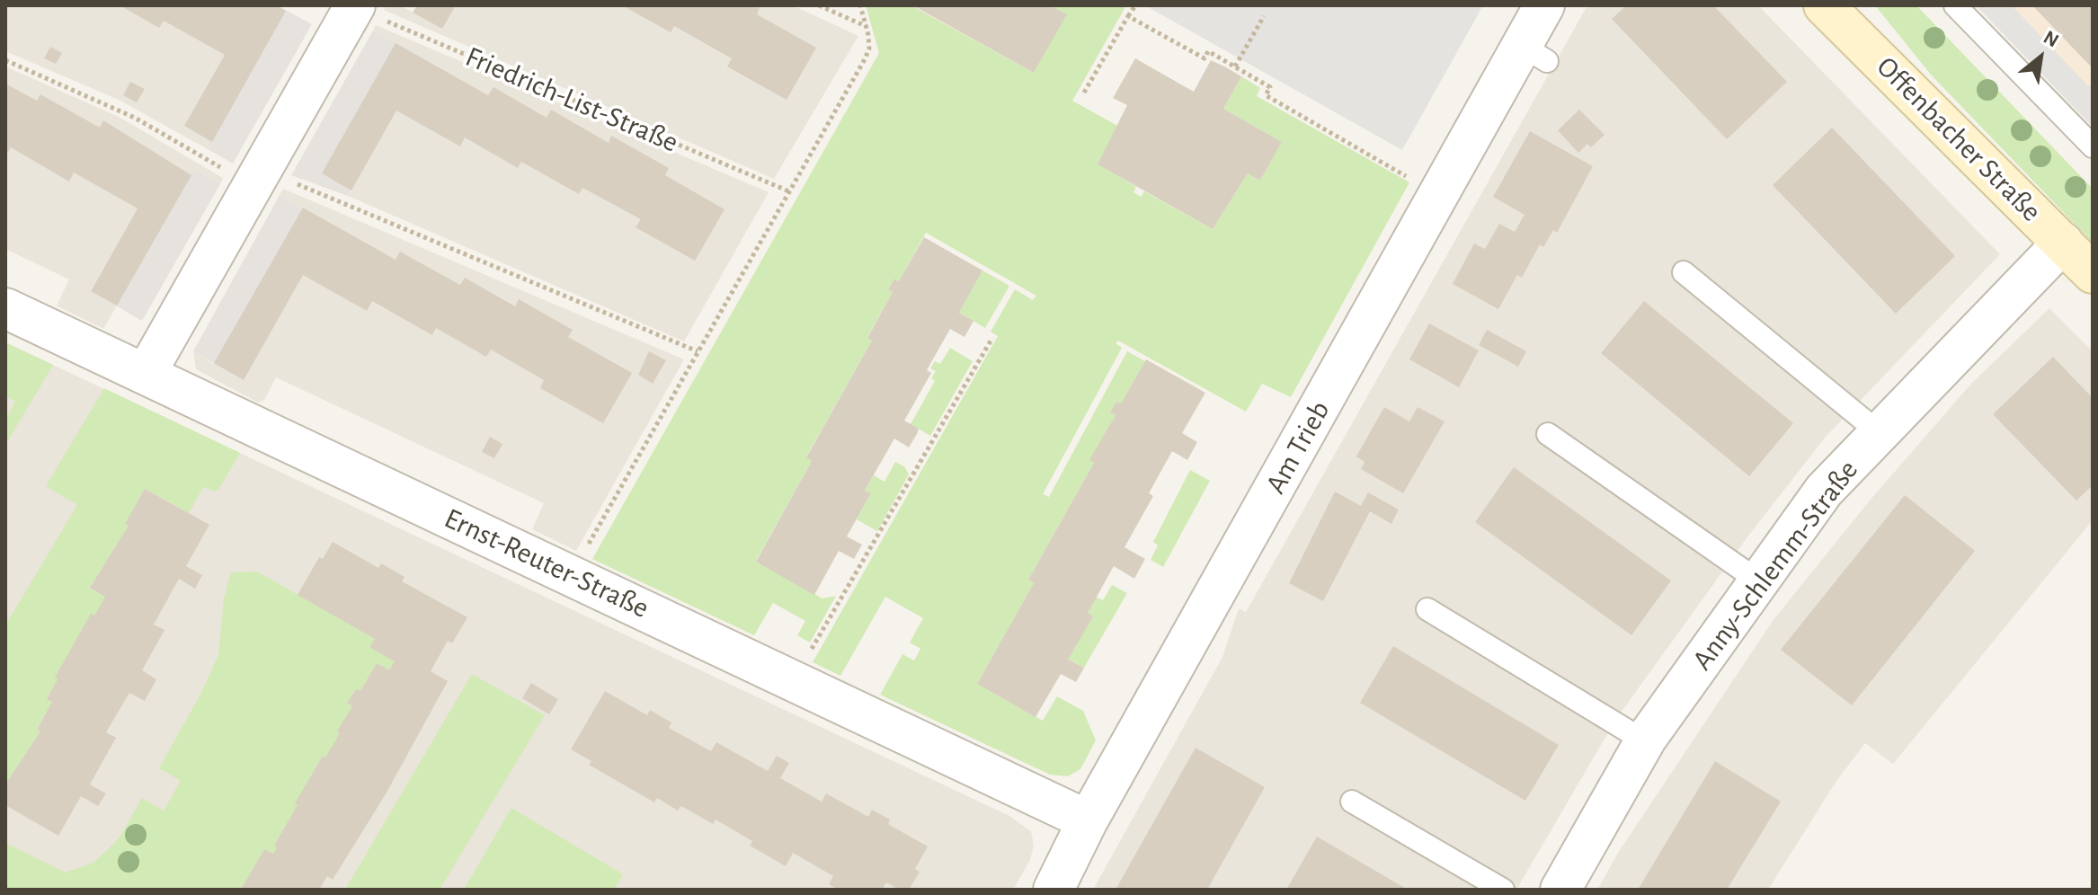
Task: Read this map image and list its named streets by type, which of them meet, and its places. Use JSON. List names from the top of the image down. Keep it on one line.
{"streets":{"street":["Offenbacher Straße","Am Trieb","Ernst-Reuter-Straße","Anny-Schlemm-Straße"],"path":["Friedrich-List-Straße"]},"crossings":[["Offenbacher Straße","Anny-Schlemm-Straße"],["Am Trieb","Ernst-Reuter-Straße"]],"north":"top right"}
